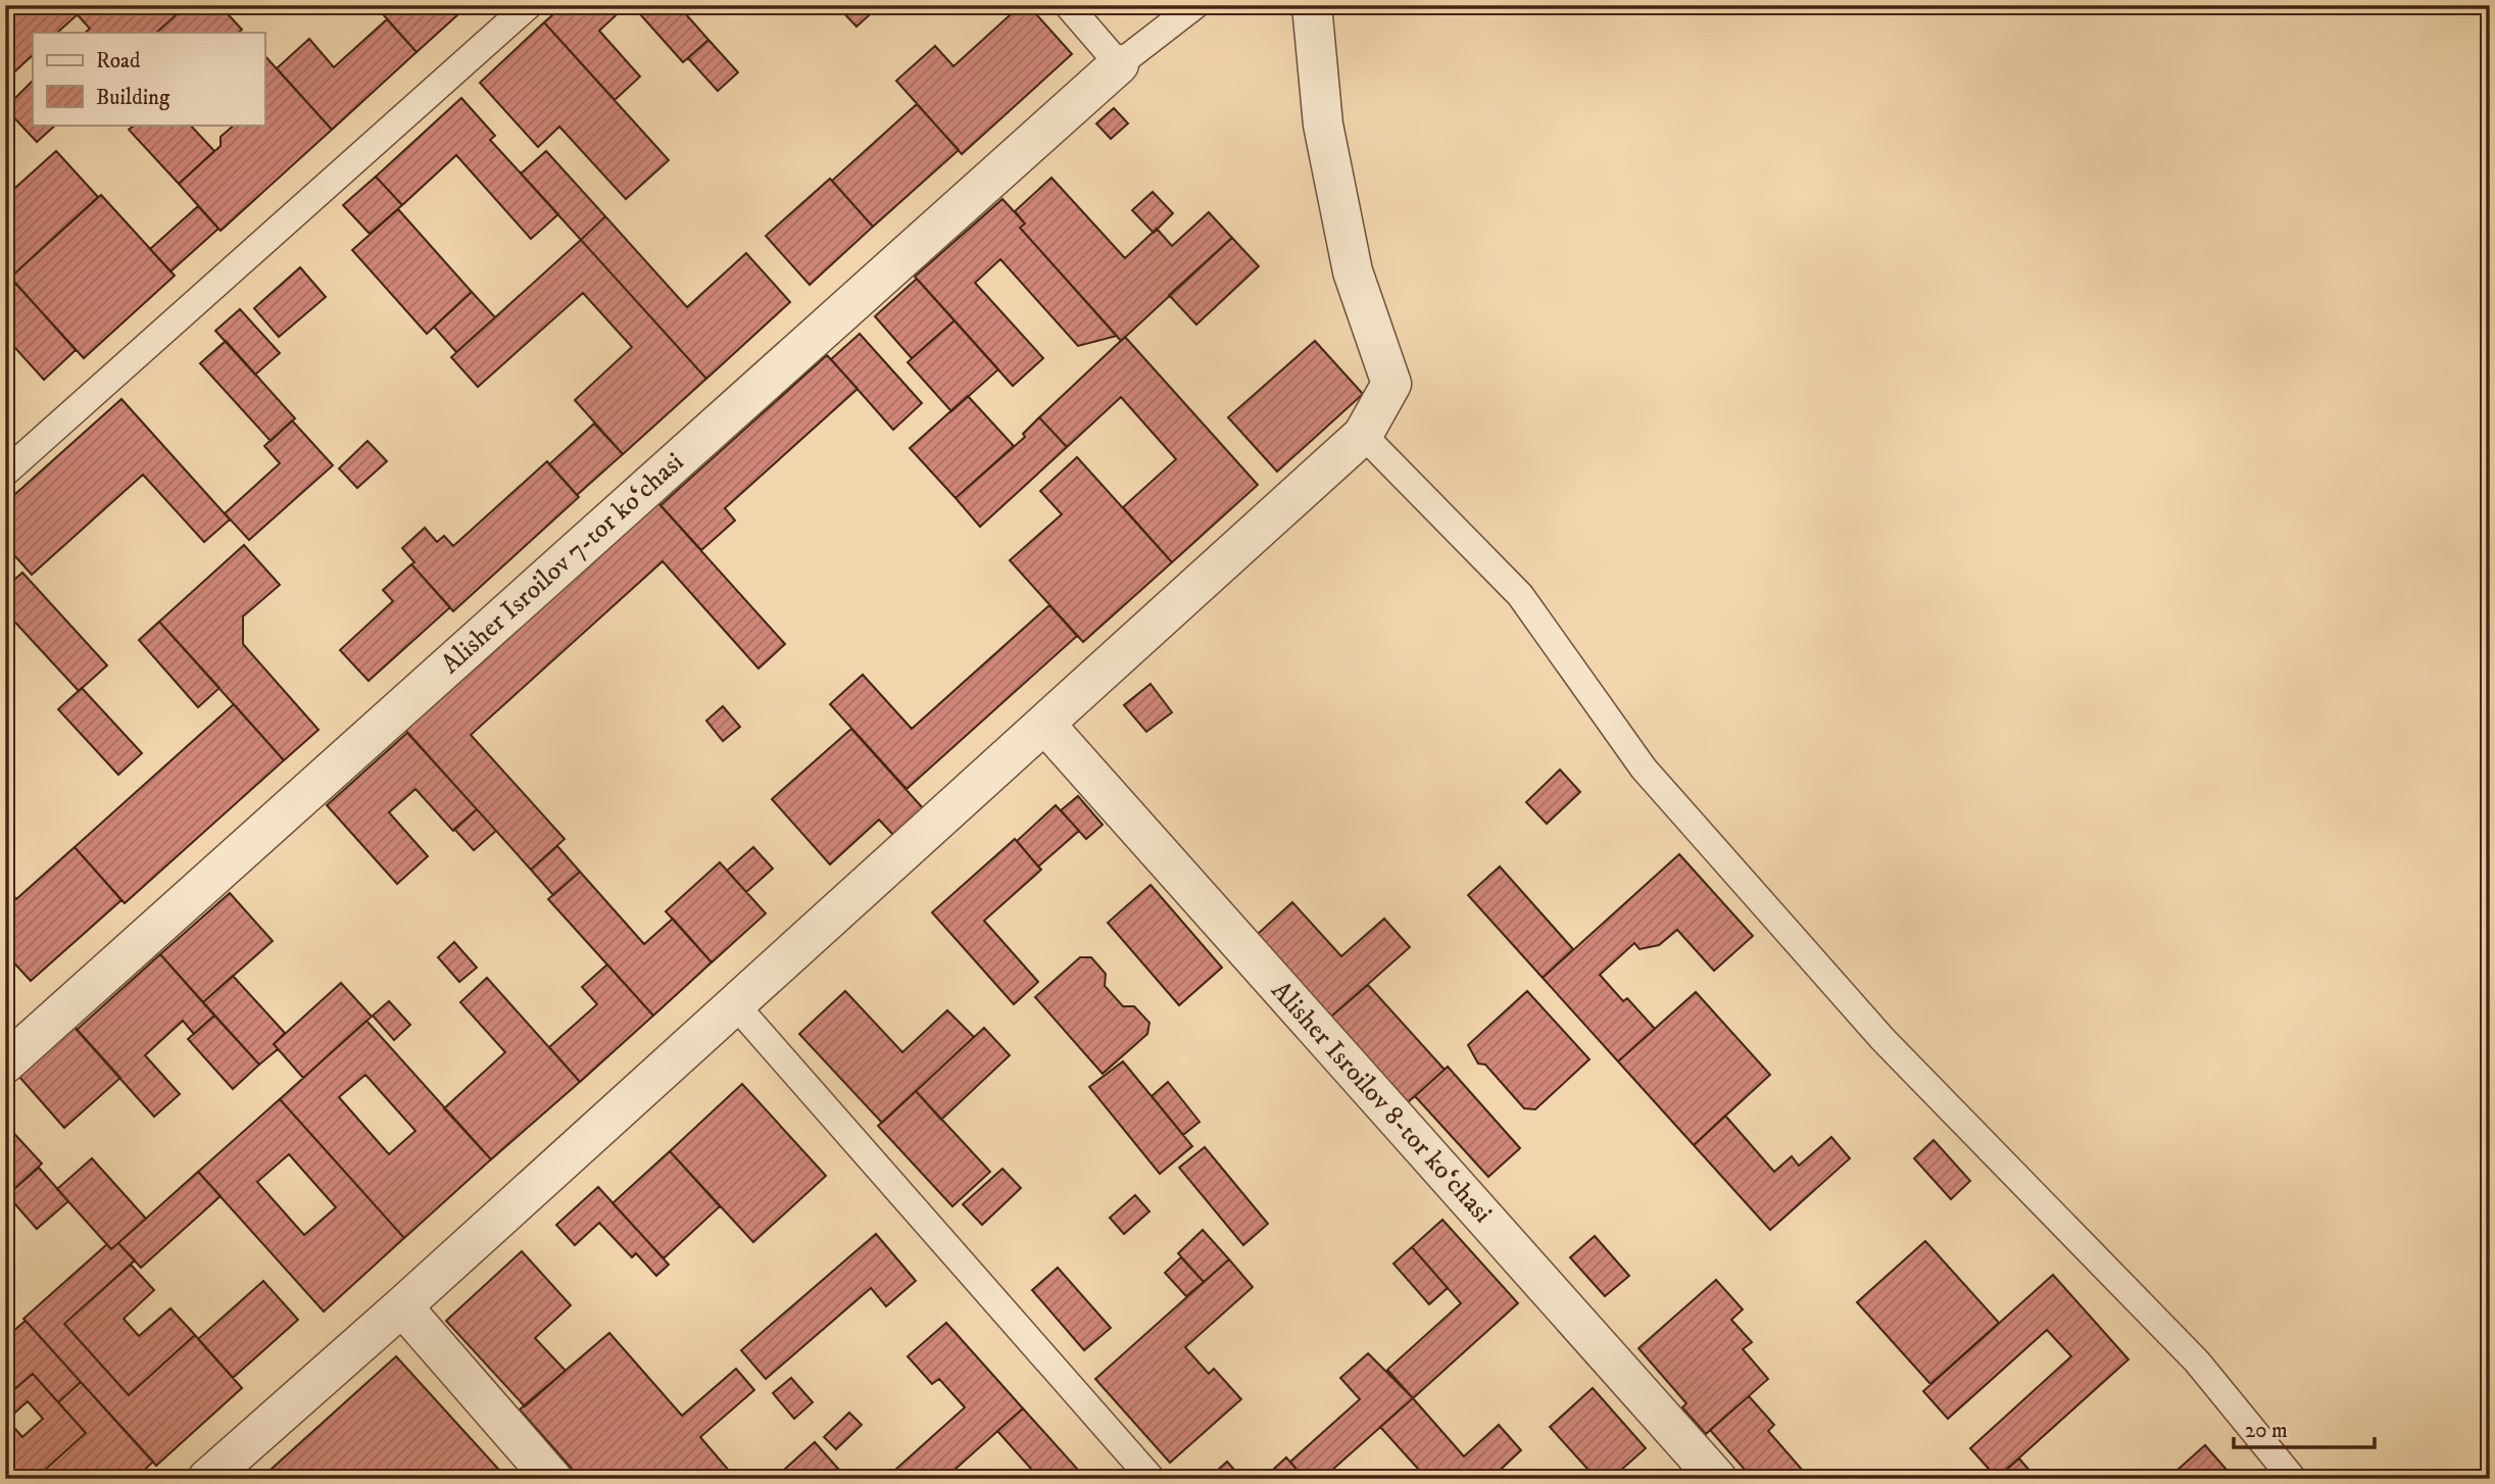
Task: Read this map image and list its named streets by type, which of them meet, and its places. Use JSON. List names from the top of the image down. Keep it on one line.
{"streets":{"street":["Alisher Isroilov 7-tor ko‘chasi","Alisher Isroilov 8-tor ko‘chasi"]},"legend":["Road","Building"],"scale_bar":"20 m"}
